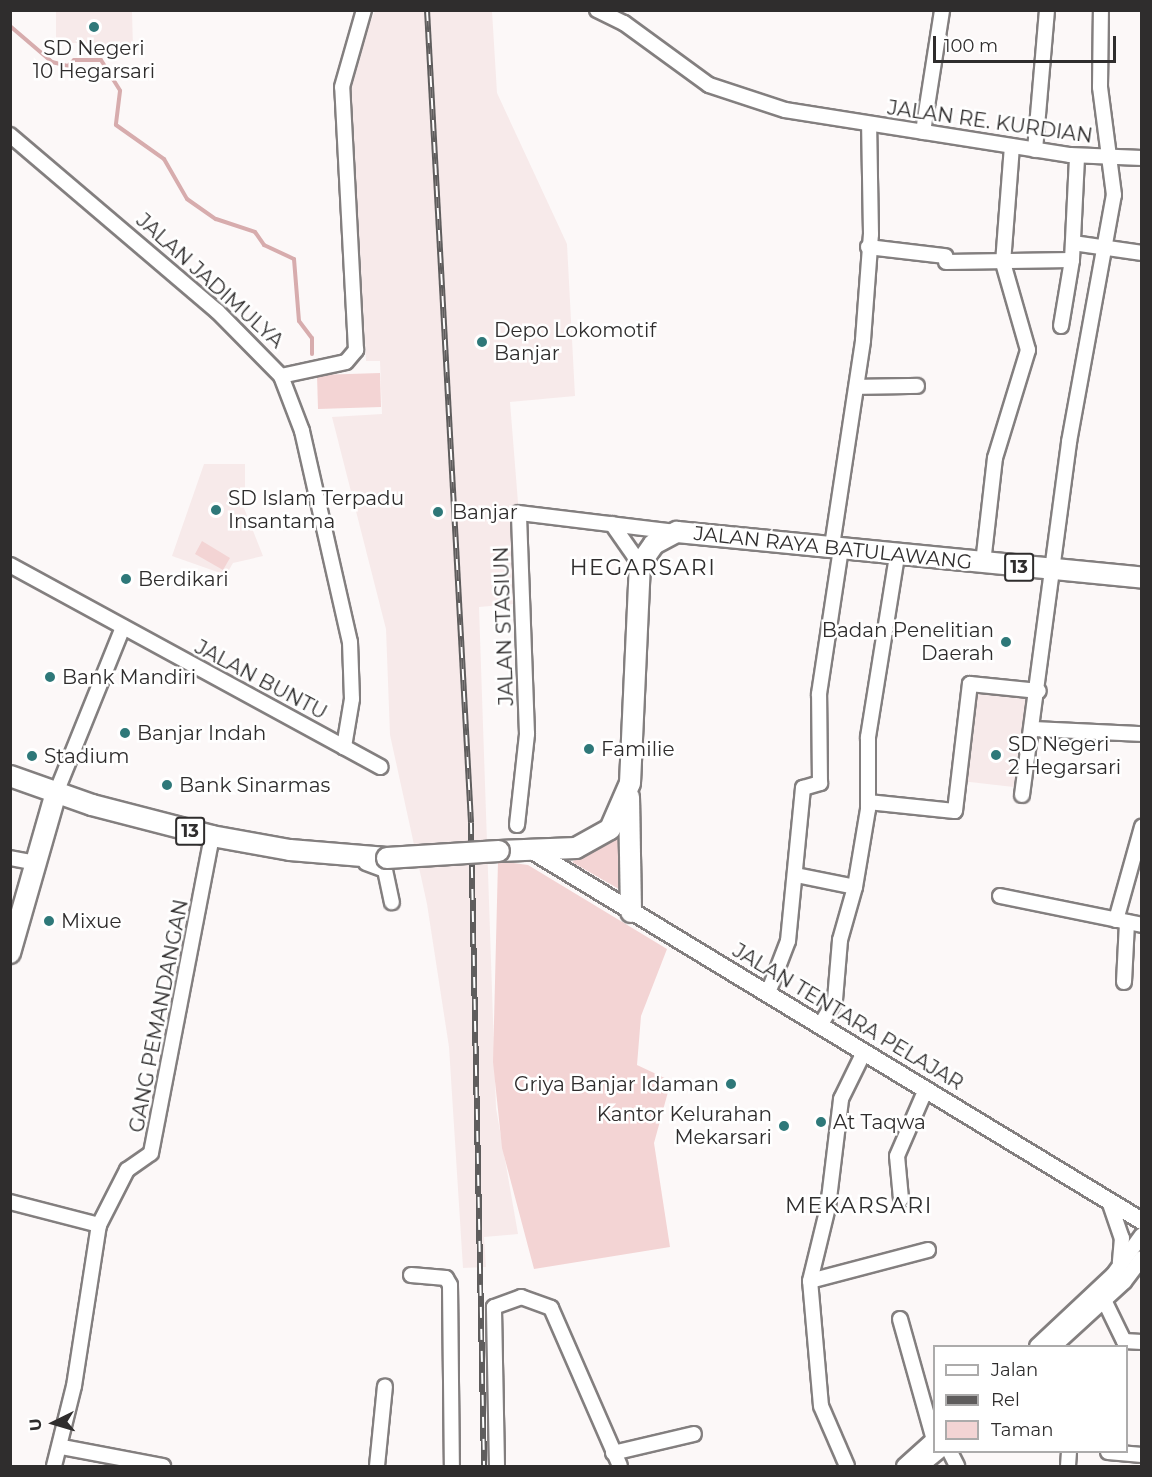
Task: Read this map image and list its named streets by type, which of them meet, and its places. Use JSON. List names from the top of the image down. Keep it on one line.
{"streets":{"highway":["JALAN RAYA BATULAWANG","13"],"main road":["JALAN TENTARA PELAJAR"],"street":["JALAN RE. KURDIAN","JALAN JADIMULYA","JALAN STASIUN","JALAN BUNTU","GANG PEMANDANGAN"]},"crossings":[["JALAN JADIMULYA","JALAN BUNTU"],["JALAN RAYA BATULAWANG","13"],["JALAN RAYA BATULAWANG","JALAN STASIUN"],["13","GANG PEMANDANGAN"],["13","JALAN TENTARA PELAJAR"]],"districts":["HEGARSARI","MEKARSARI"],"places":["SD Negeri 10 Hegarsari","Depo Lokomotif Banjar","SD Islam Terpadu Insantama","Banjar","Berdikari","Badan Penelitian Daerah","Bank Mandiri","Banjar Indah","Familie","SD Negeri 2 Hegarsari","Stadium","Bank Sinarmas","Mixue","Griya Banjar Idaman","At Taqwa","Kantor Kelurahan Mekarsari"],"legend":["Jalan","Rel","Taman"],"scale_bar":"100 m","north":"left"}
